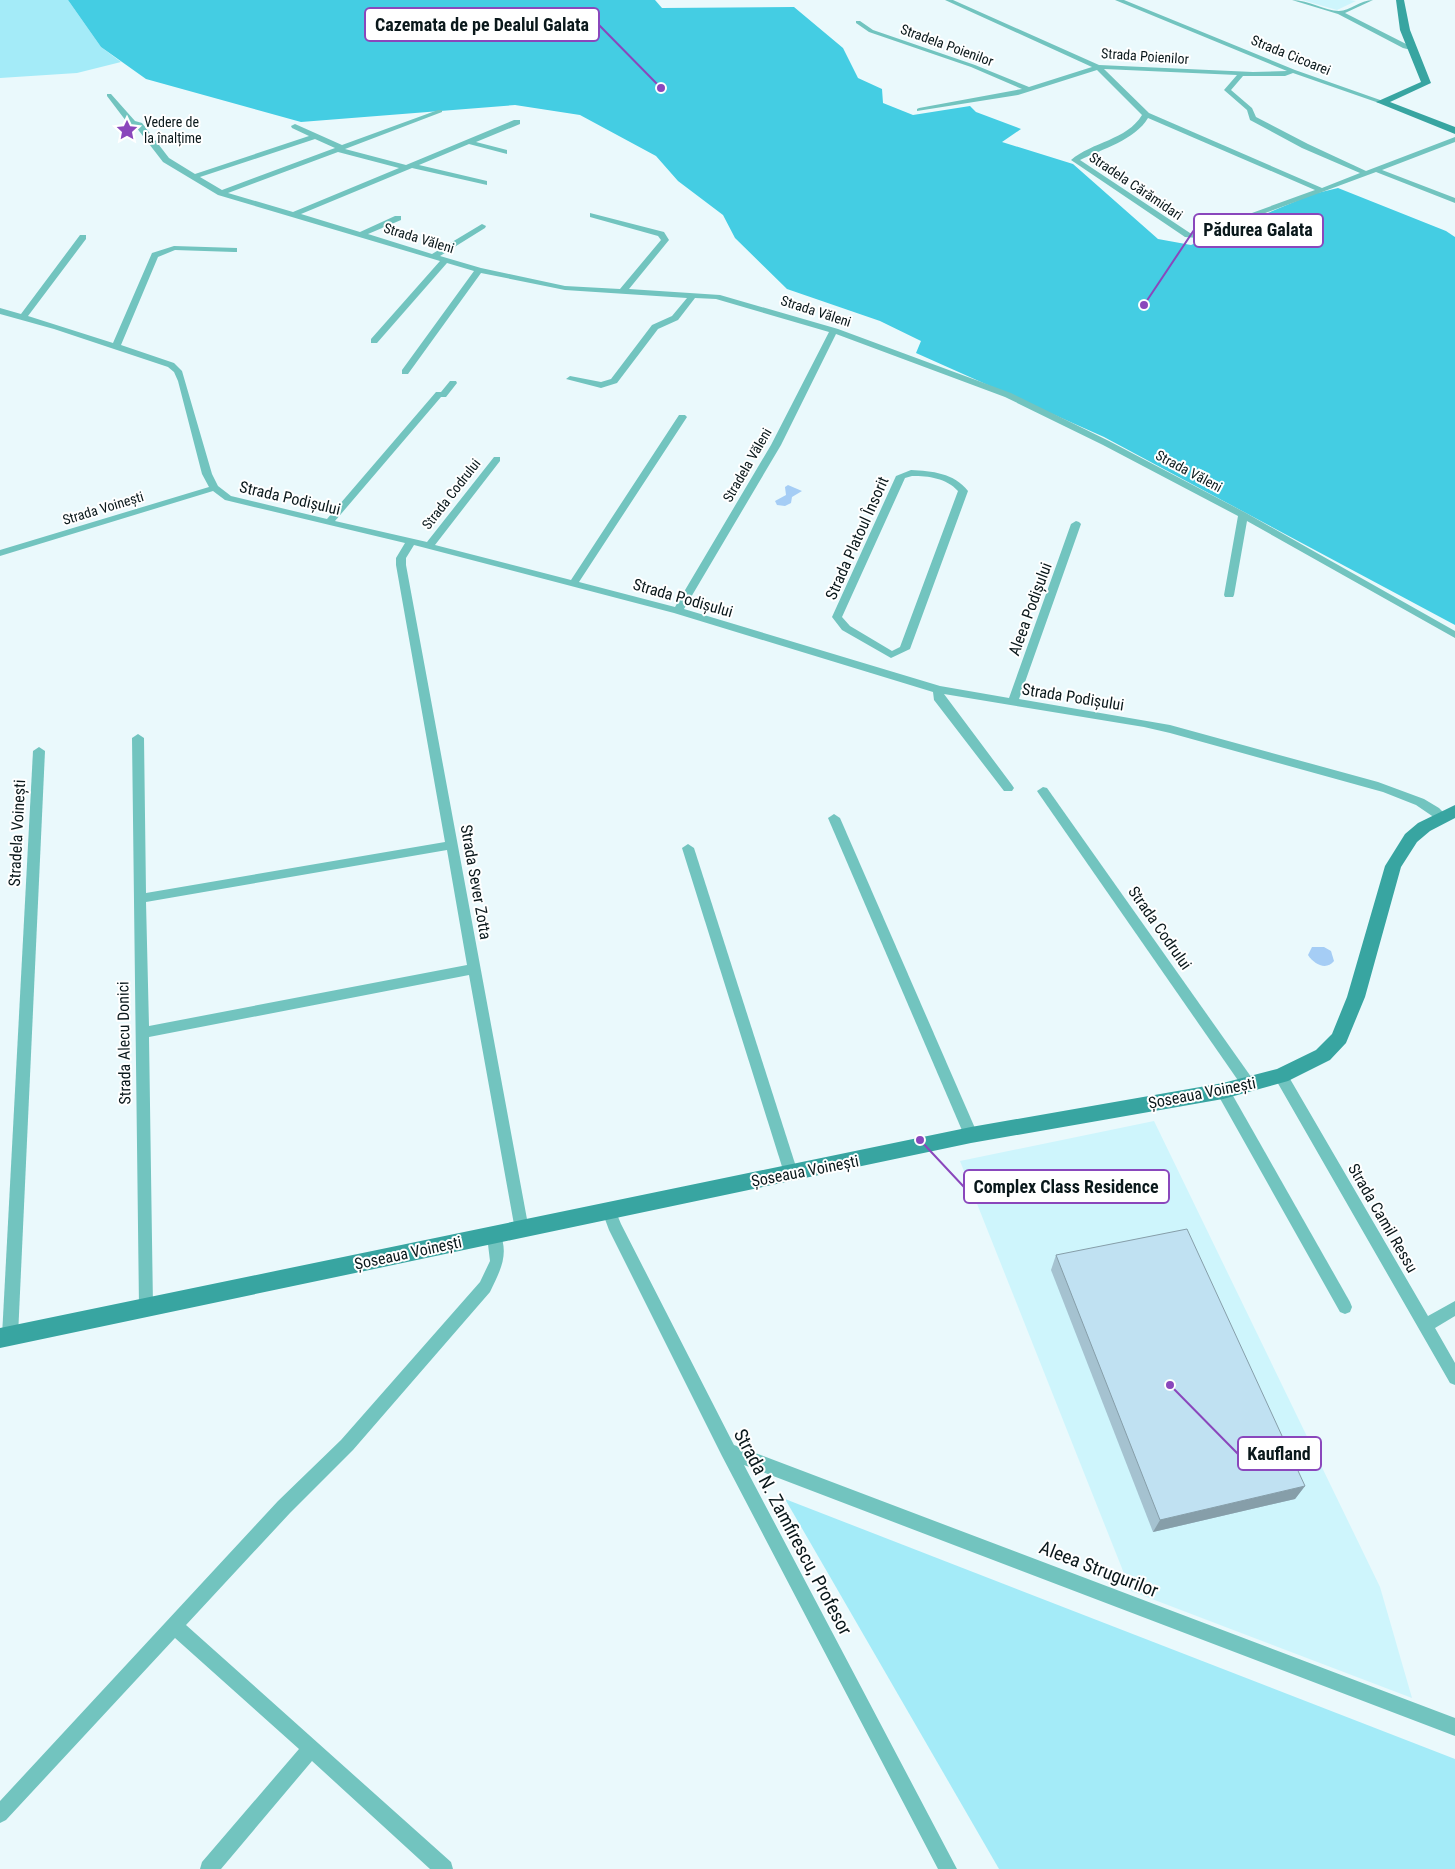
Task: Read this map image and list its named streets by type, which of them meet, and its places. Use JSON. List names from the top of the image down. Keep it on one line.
{"streets":{"main road":["Strada Cicoarei","Șoseaua Voinești"],"street":["Stradela Poienilor","Strada Poienilor","Stradela Cărămidari","Strada Văleni","Stradela Văleni","Strada Codrului","Strada Podișului","Strada Voinești","Strada Platoul Însorit","Aleea Podișului","Stradela Voinești","Strada Sever Zotta","Strada Alecu Donici","Strada Camil Ressu","Strada N. Zamfirescu, Profesor","Aleea Strugurilor"]},"crossings":[["Strada Cicoarei","Strada Poienilor"],["Strada Văleni","Stradela Văleni"],["Stradela Văleni","Strada Podișului"],["Strada Codrului","Strada Podișului"],["Strada Codrului","Șoseaua Voinești"],["Strada Podișului","Strada Voinești"],["Strada Podișului","Aleea Podișului"],["Strada Podișului","Strada Sever Zotta"],["Strada Podișului","Șoseaua Voinești"],["Stradela Voinești","Șoseaua Voinești"],["Strada Sever Zotta","Șoseaua Voinești"],["Strada Alecu Donici","Șoseaua Voinești"],["Șoseaua Voinești","Strada Camil Ressu"],["Șoseaua Voinești","Strada N. Zamfirescu, Profesor"],["Strada N. Zamfirescu, Profesor","Aleea Strugurilor"]],"places":{"other":["Cazemata de pe Dealul Galata","Pădurea Galata","Complex Class Residence","Kaufland"],"place":["Vedere de la înalțime"]}}
